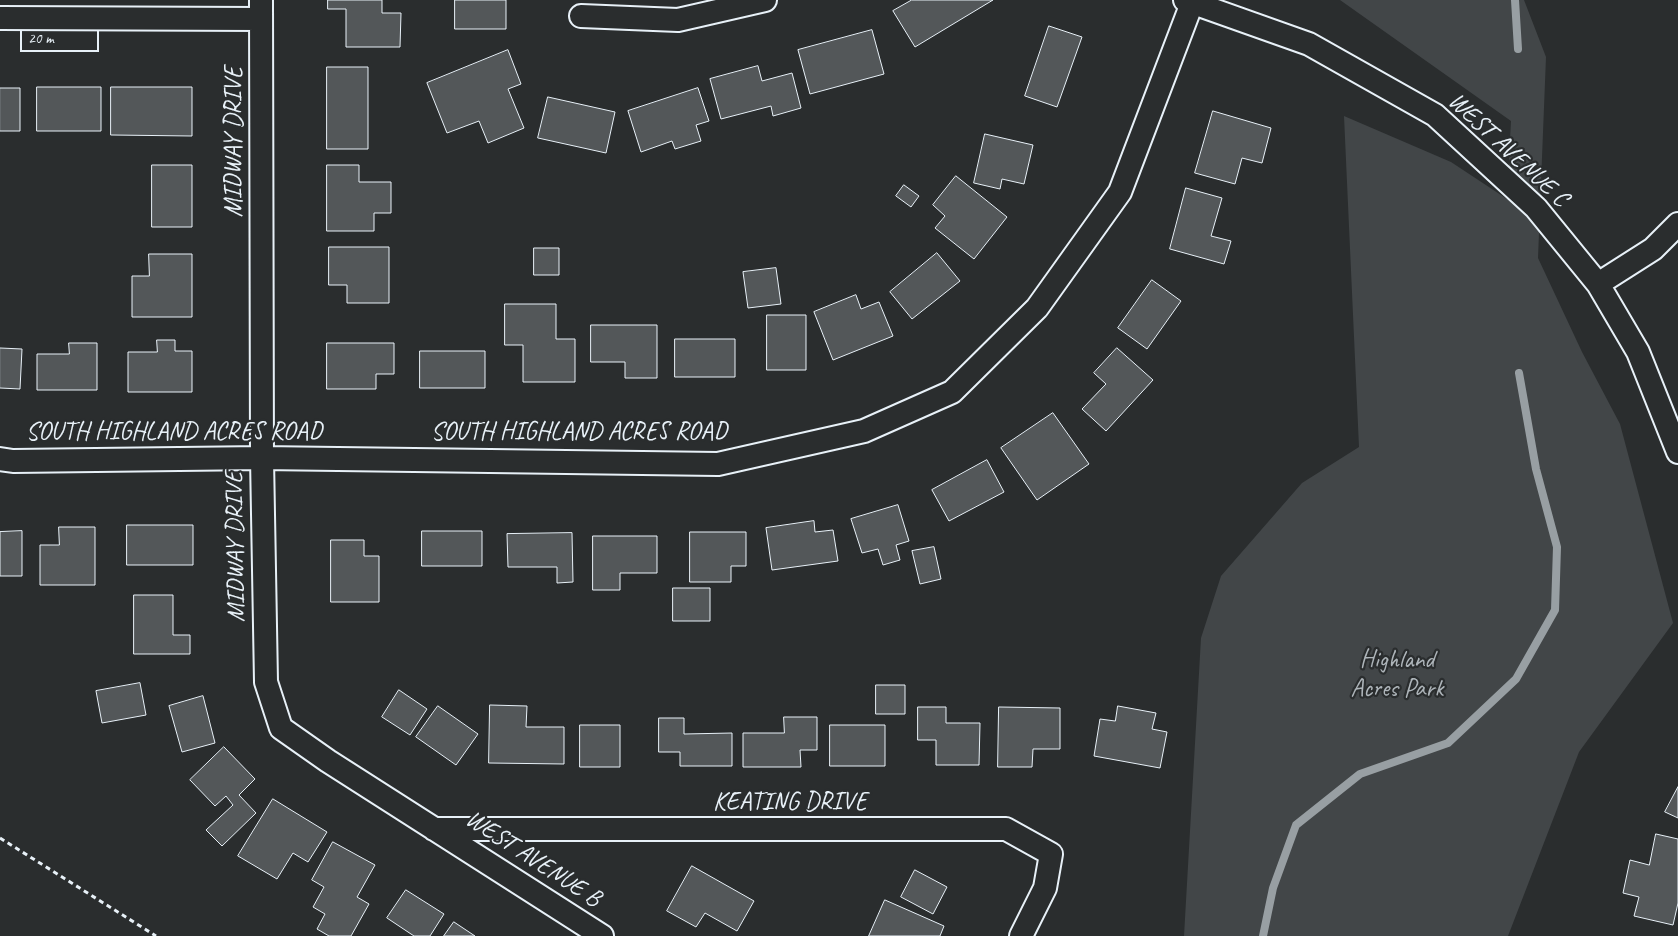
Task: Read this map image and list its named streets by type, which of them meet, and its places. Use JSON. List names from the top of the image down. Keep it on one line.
{"streets":{"street":["MIDWAY DRIVE","WEST AVENUE C","SOUTH HIGHLAND ACRES ROAD","KEATING DRIVE","WEST AVENUE B"]},"crossings":[["MIDWAY DRIVE","SOUTH HIGHLAND ACRES ROAD"],["MIDWAY DRIVE","KEATING DRIVE"],["MIDWAY DRIVE","WEST AVENUE B"],["WEST AVENUE C","SOUTH HIGHLAND ACRES ROAD"],["KEATING DRIVE","WEST AVENUE B"]],"parks":["Highland Acres Park"],"scale_bar":"20 m"}
